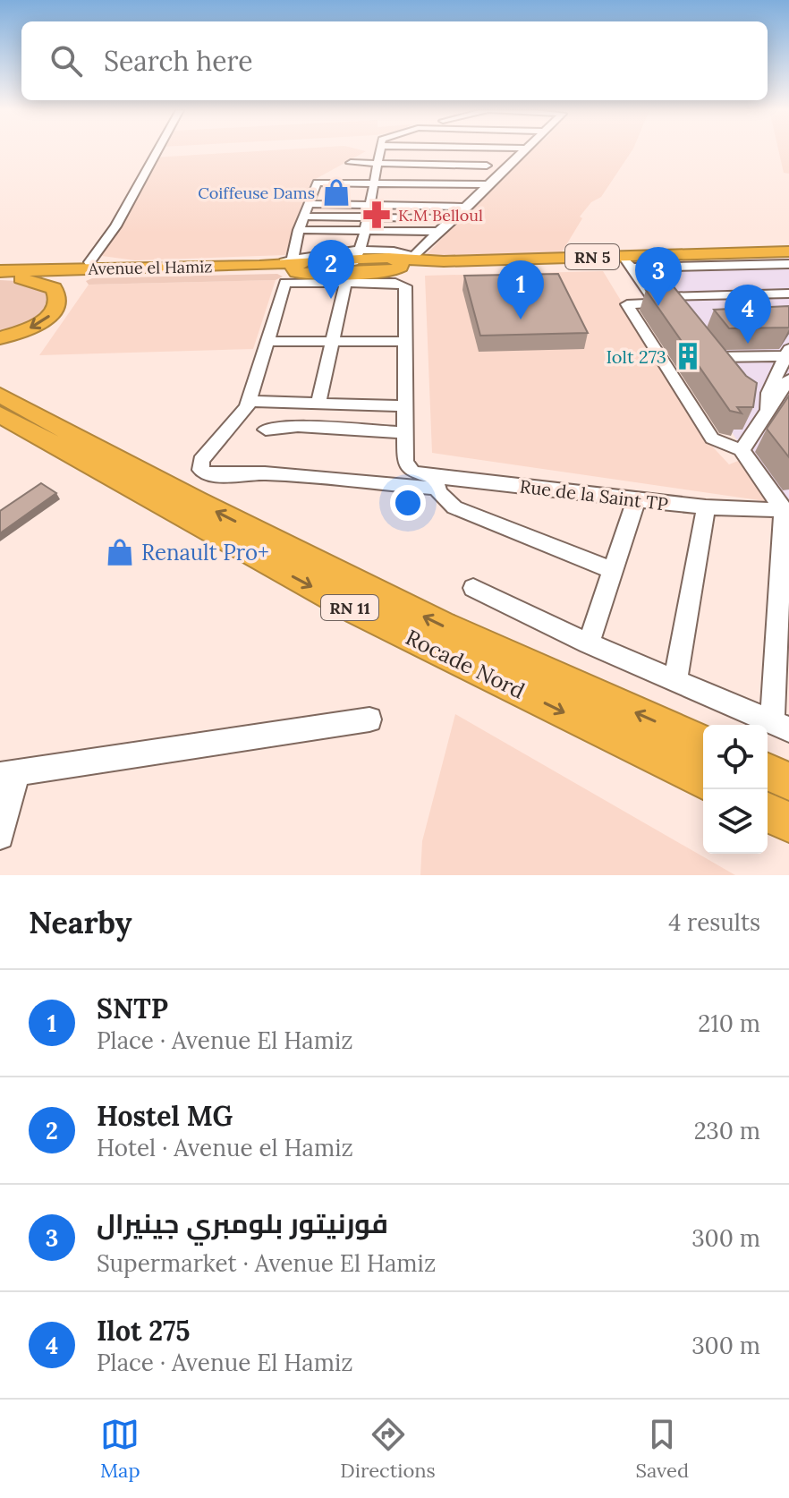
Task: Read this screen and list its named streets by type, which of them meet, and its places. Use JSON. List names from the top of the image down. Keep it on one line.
{"streets":{"highway":["RN 5","Avenue el Hamiz","RN 11","Rocade Nord"],"street":["Rue de la Saint TP"]},"places":{"shop":["Coiffeuse Dams","Renault Pro+"],"pharmacy":["K.M Belloul"],"building":["Iolt 273"]},"page":{"search":"Search here","pins":["2","3","1","4"],"heading":["Nearby","4 results"],"list":[{"mark":"1","name":"SNTP","note":"Place · Avenue El Hamiz","value":"210 m"},{"mark":"2","name":"Hostel MG","note":"Hotel · Avenue el Hamiz","value":"230 m"},{"mark":"3","name":"فورنيتور بلومبري جينيرال","note":"Supermarket · Avenue El Hamiz","value":"300 m"},{"mark":"4","name":"Ilot 275","note":"Place · Avenue El Hamiz","value":"300 m"}],"nav":["Map","Directions","Saved"]}}
